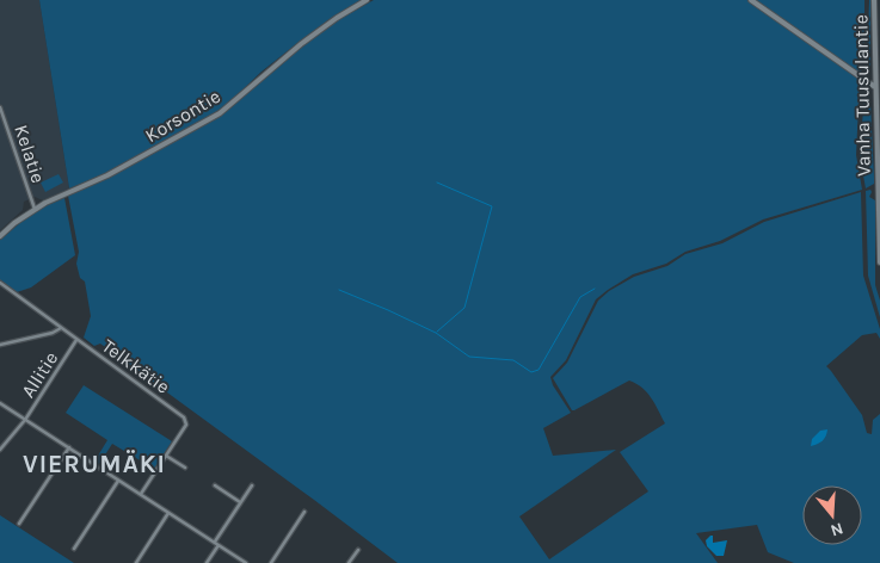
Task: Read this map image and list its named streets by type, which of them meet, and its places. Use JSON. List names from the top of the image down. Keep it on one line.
{"streets":{"main road":["Vanha Tuusulantie","Korsontie"],"street":["Kelatie","Telkkätie","Allitie"]},"crossings":[["Korsontie","Kelatie"],["Telkkätie","Allitie"]],"districts":["VIERUMÄKI"],"north":"bottom"}
